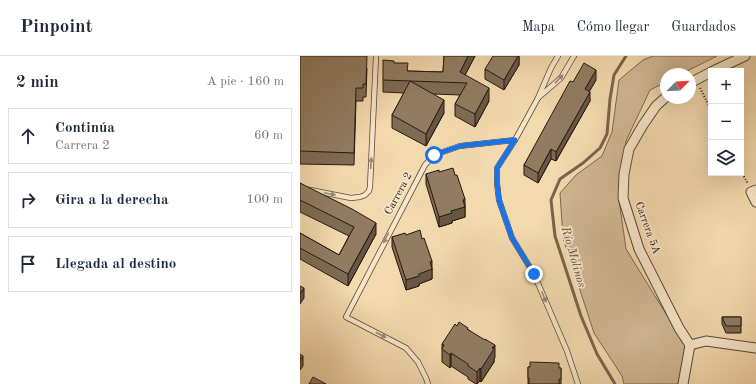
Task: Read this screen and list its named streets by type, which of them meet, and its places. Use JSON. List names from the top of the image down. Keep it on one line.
{"streets":{"street":["Carrera 5A"],"lane":["Carrera 2"]},"water":["Río Molinos"],"north":"top right","page":{"header":"Pinpoint","nav":["Mapa","Cómo llegar","Guardados"],"heading":["2 min","A pie · 160 m"],"map_buttons":["+","−"],"list":[["Continúa","Carrera 2","60 m"],["Gira a la derecha","100 m"],"Llegada al destino"]}}
